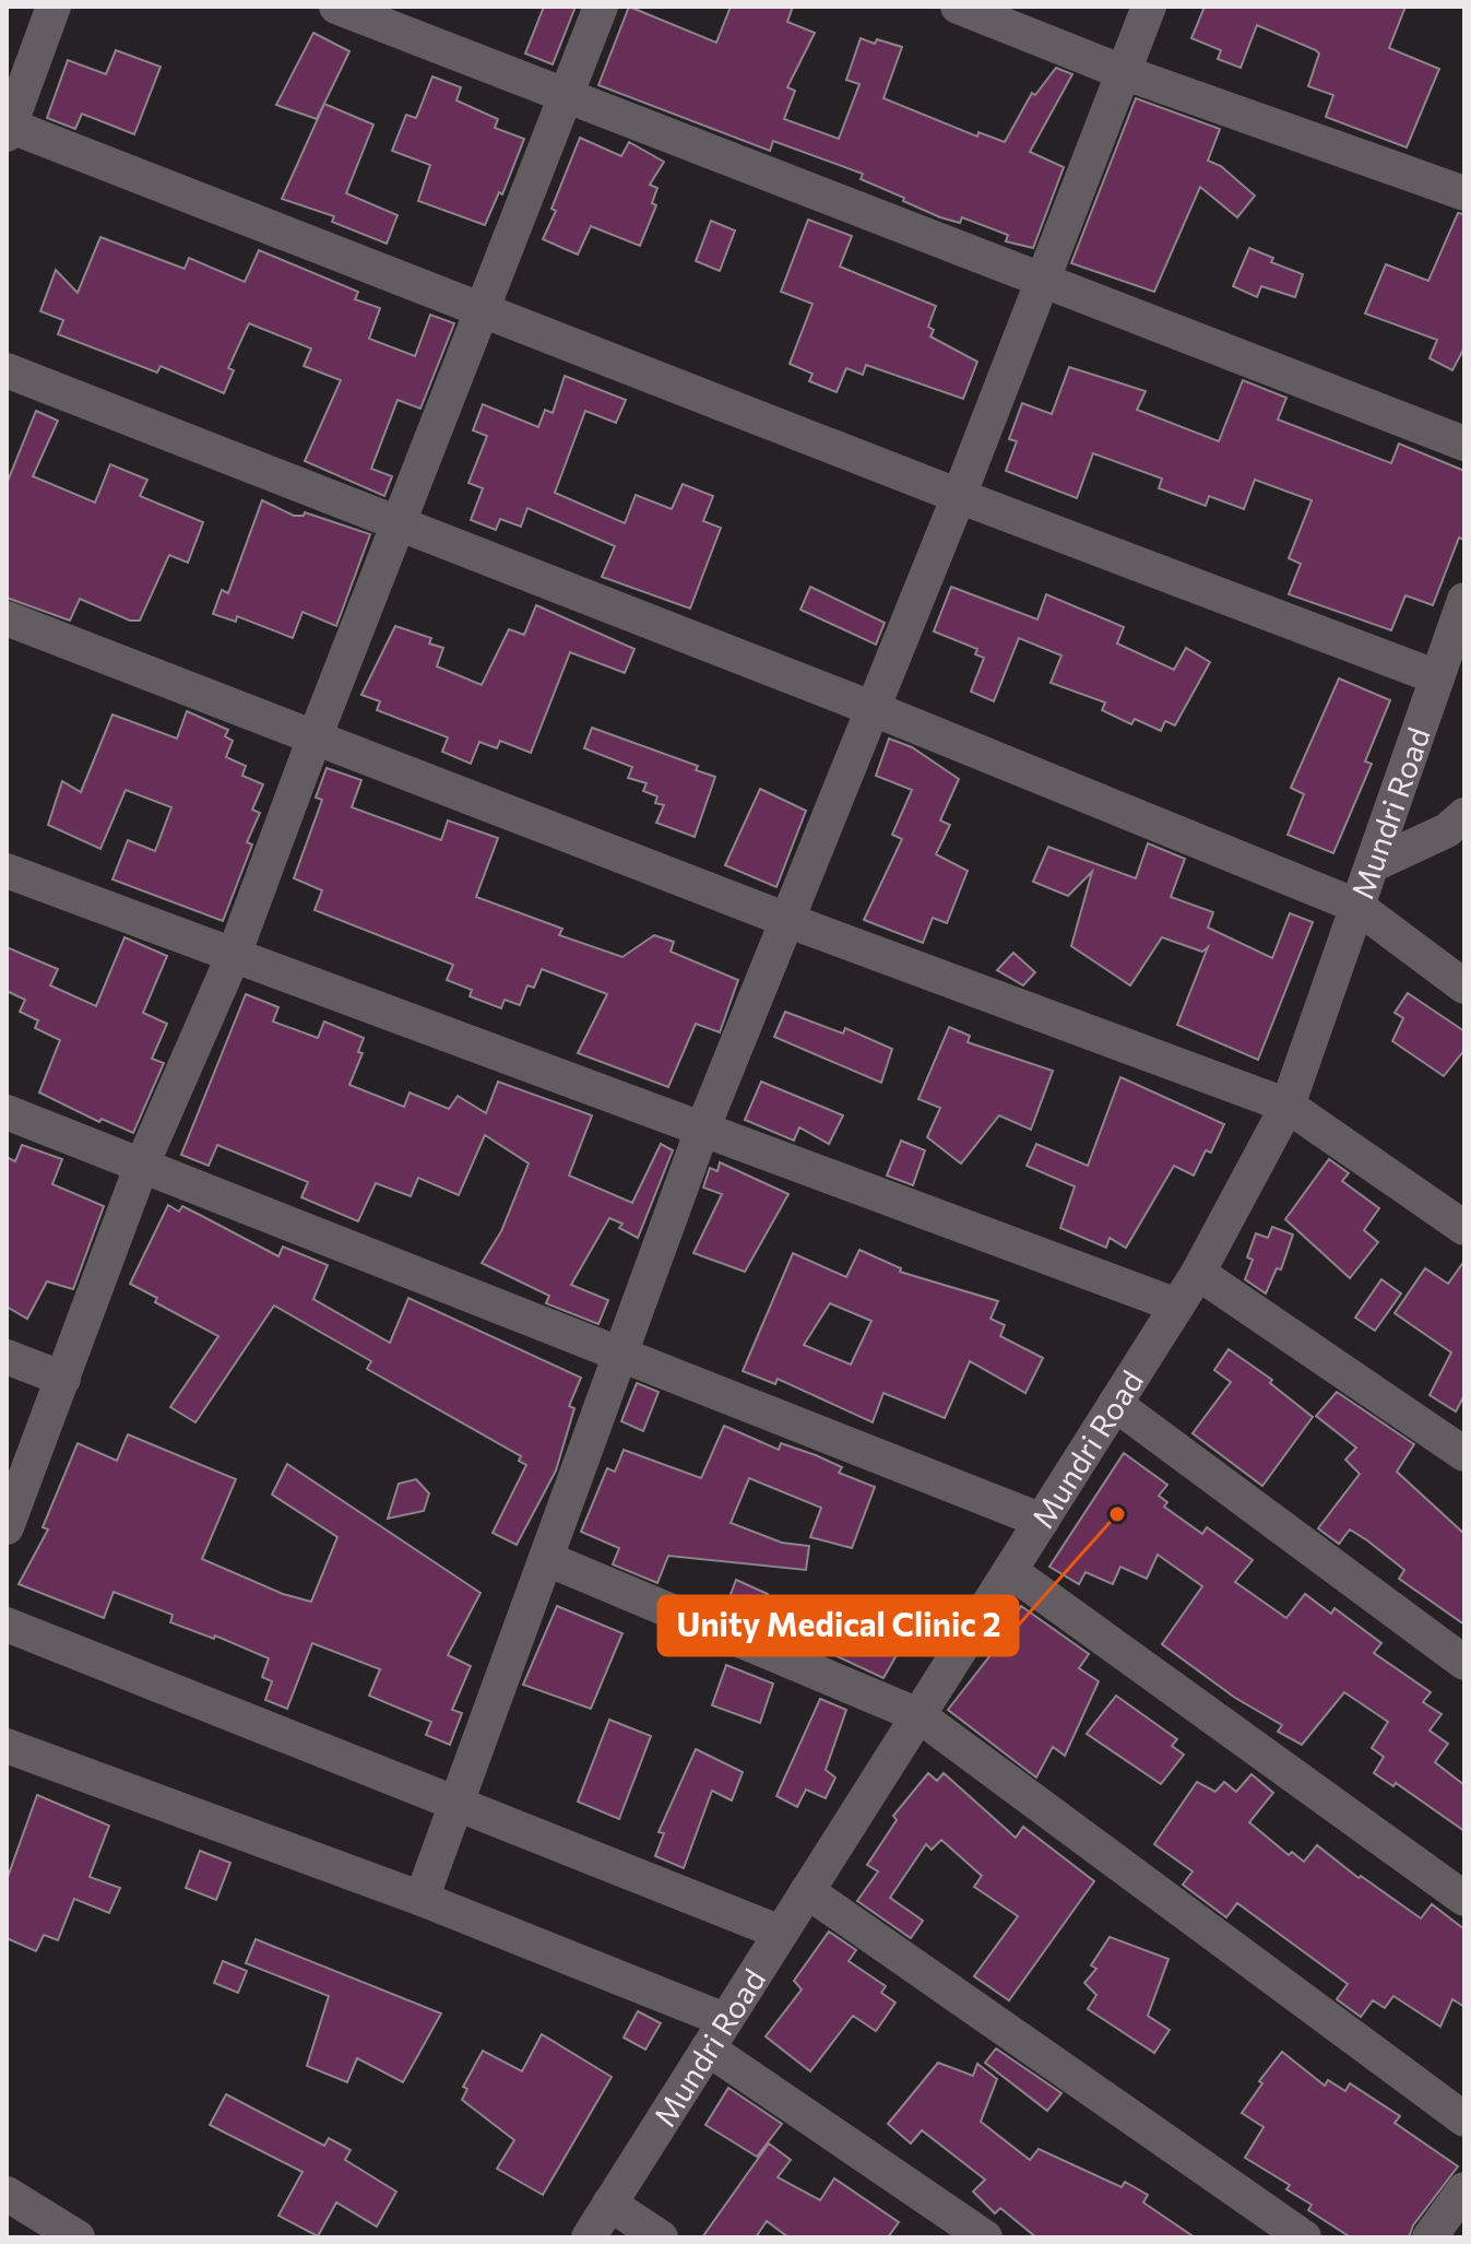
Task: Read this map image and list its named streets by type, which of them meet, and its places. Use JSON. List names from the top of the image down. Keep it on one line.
{"streets":{"street":["Mundri Road"]},"places":["Unity Medical Clinic 2"]}
